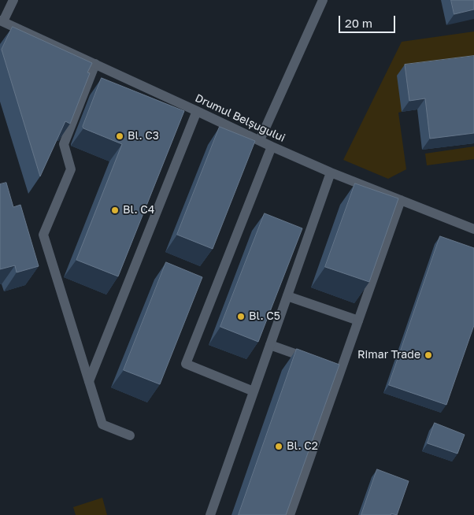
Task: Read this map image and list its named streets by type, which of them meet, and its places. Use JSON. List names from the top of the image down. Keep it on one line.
{"streets":{"street":["Drumul Belșugului"]},"places":["Bl. C3","Bl. C4","Bl. C5","Rimar Trade","Bl. C2"],"scale_bar":"20 m"}
